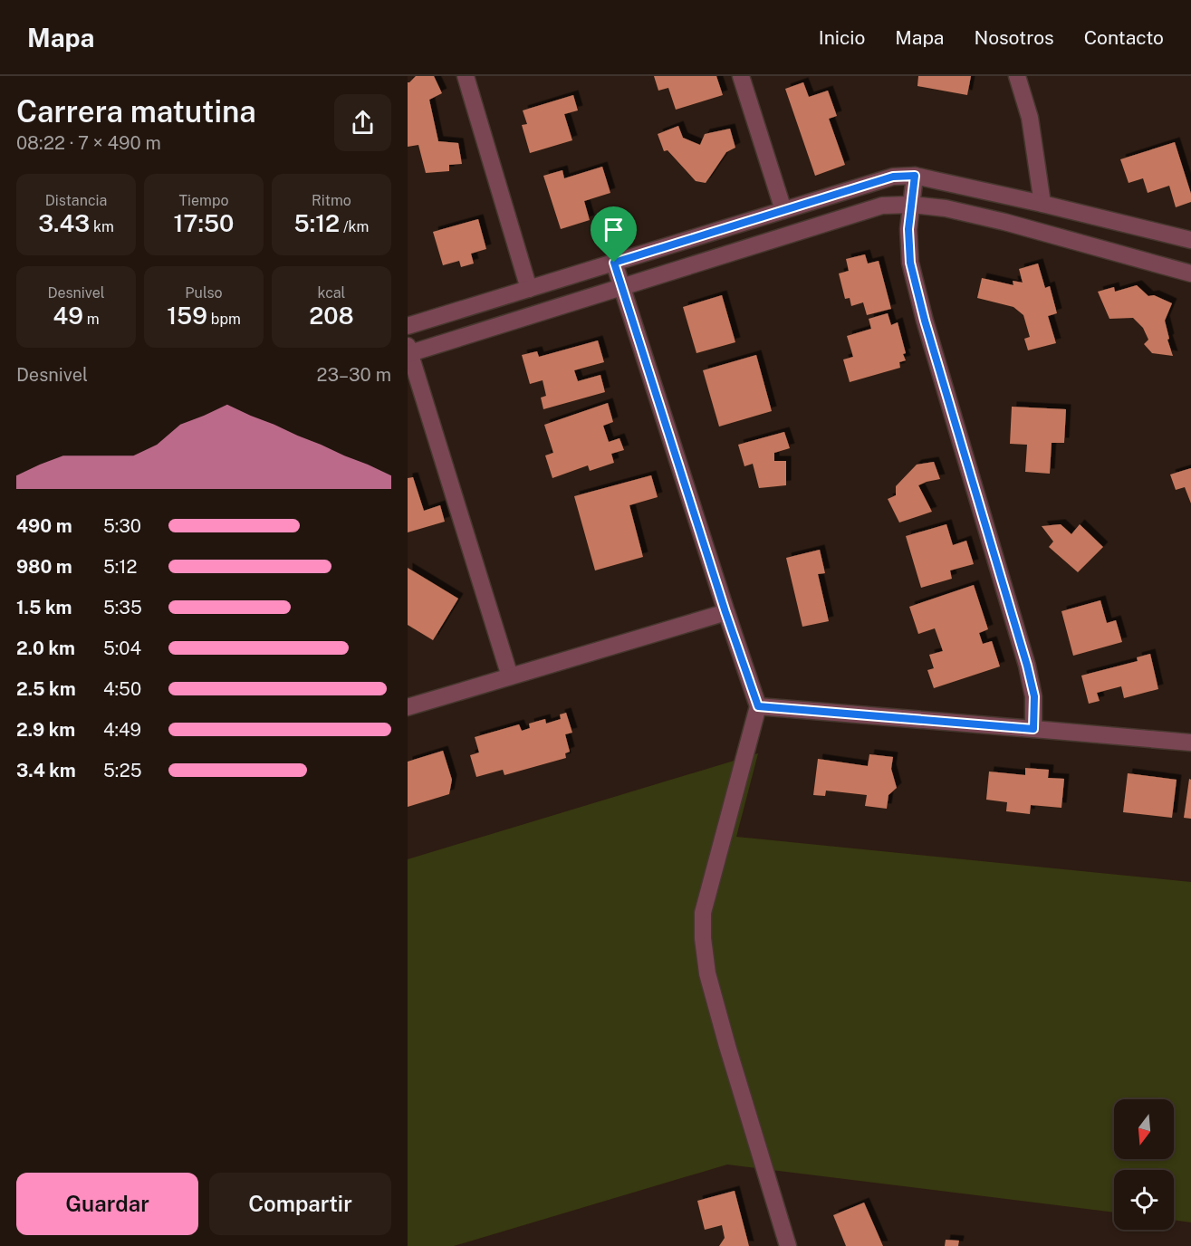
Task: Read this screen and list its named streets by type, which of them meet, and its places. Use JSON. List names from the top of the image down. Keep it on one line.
{"north":"bottom","page":{"header":"Mapa","nav":["Inicio","Mapa","Nosotros","Contacto"],"heading":["Carrera matutina","08:22 · 7 × 490 m"],"stats":[["Distancia","3.43 km"],["Tiempo","17:50"],["Ritmo","5:12 /km"],["Desnivel","49 m"],["Pulso","159 bpm"],["kcal","208"]],"chart":["Desnivel","23–30 m"],"list":[{"name":"490 m","note":"5:30"},{"name":"980 m","note":"5:12"},{"name":"1.5 km","note":"5:35"},{"name":"2.0 km","note":"5:04"},{"name":"2.5 km","note":"4:50"},{"name":"2.9 km","note":"4:49"},{"name":"3.4 km","note":"5:25"}],"buttons":["Guardar","Compartir"]}}
